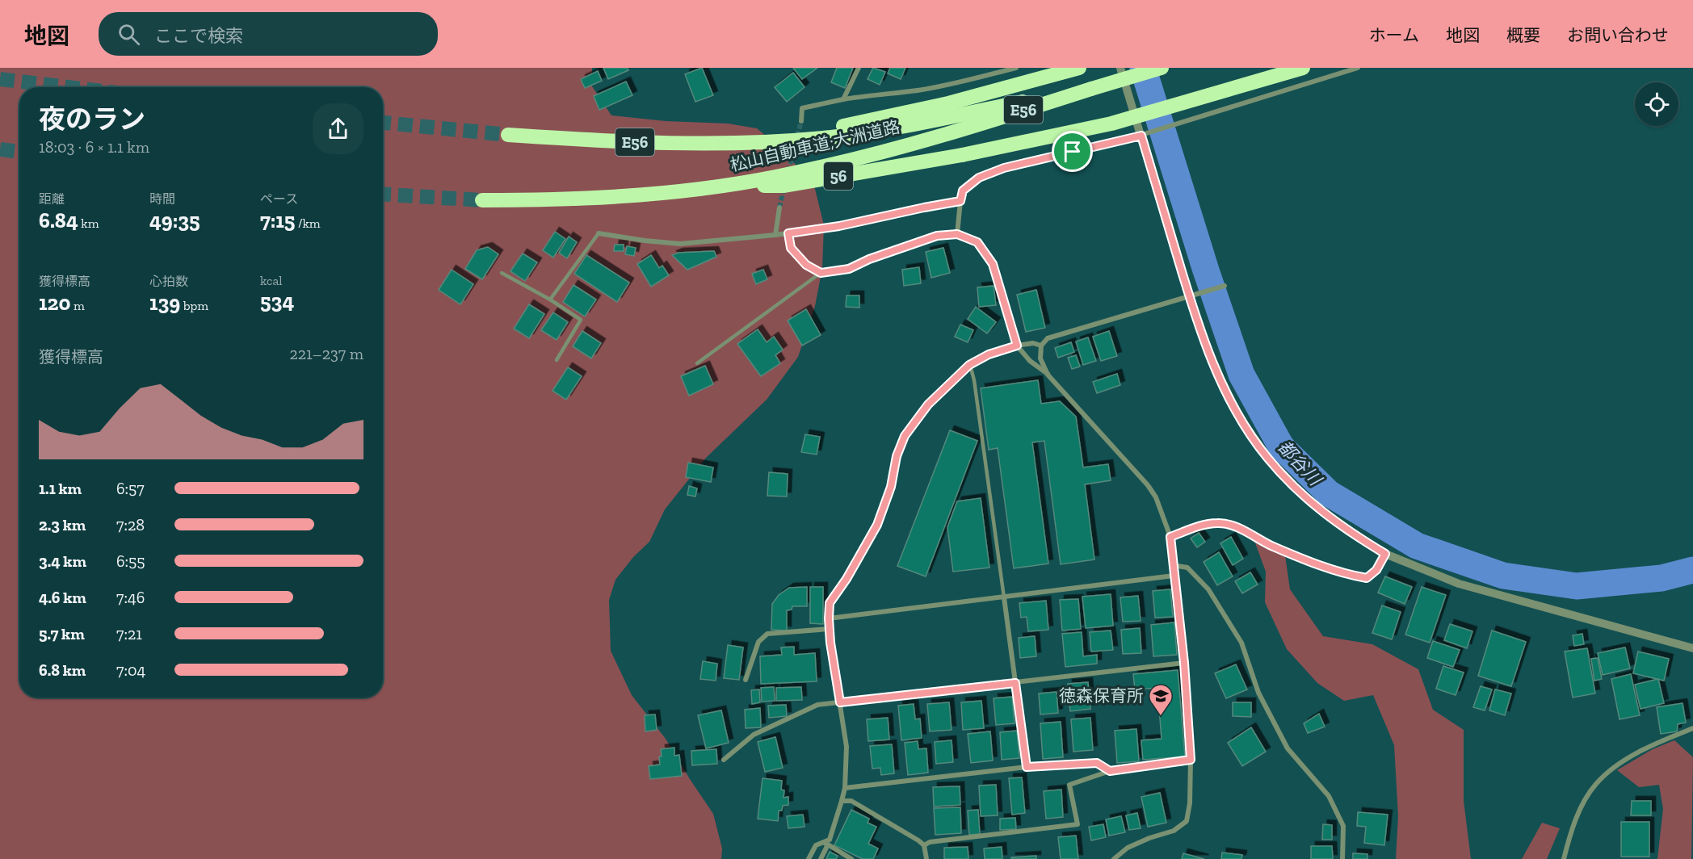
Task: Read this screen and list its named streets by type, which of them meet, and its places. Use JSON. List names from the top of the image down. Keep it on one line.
{"streets":{"highway":["E56","松山自動車道;大洲道路","56"]},"crossings":[["松山自動車道;大洲道路","56"]],"water":["都谷川"],"places":{"school or university":["徳森保育所"]},"page":{"header":"地図","search":"ここで検索","nav":["ホーム","地図","概要","お問い合わせ"],"heading":["夜のラン","18:03 · 6 × 1.1 km"],"stats":[["距離","6.84 km"],["時間","49:35"],["ペース","7:15 /km"],["獲得標高","120 m"],["心拍数","139 bpm"],["kcal","534"]],"chart":["獲得標高","221–237 m"],"list":[{"name":"1.1 km","note":"6:57"},{"name":"2.3 km","note":"7:28"},{"name":"3.4 km","note":"6:55"},{"name":"4.6 km","note":"7:46"},{"name":"5.7 km","note":"7:21"},{"name":"6.8 km","note":"7:04"}]}}
